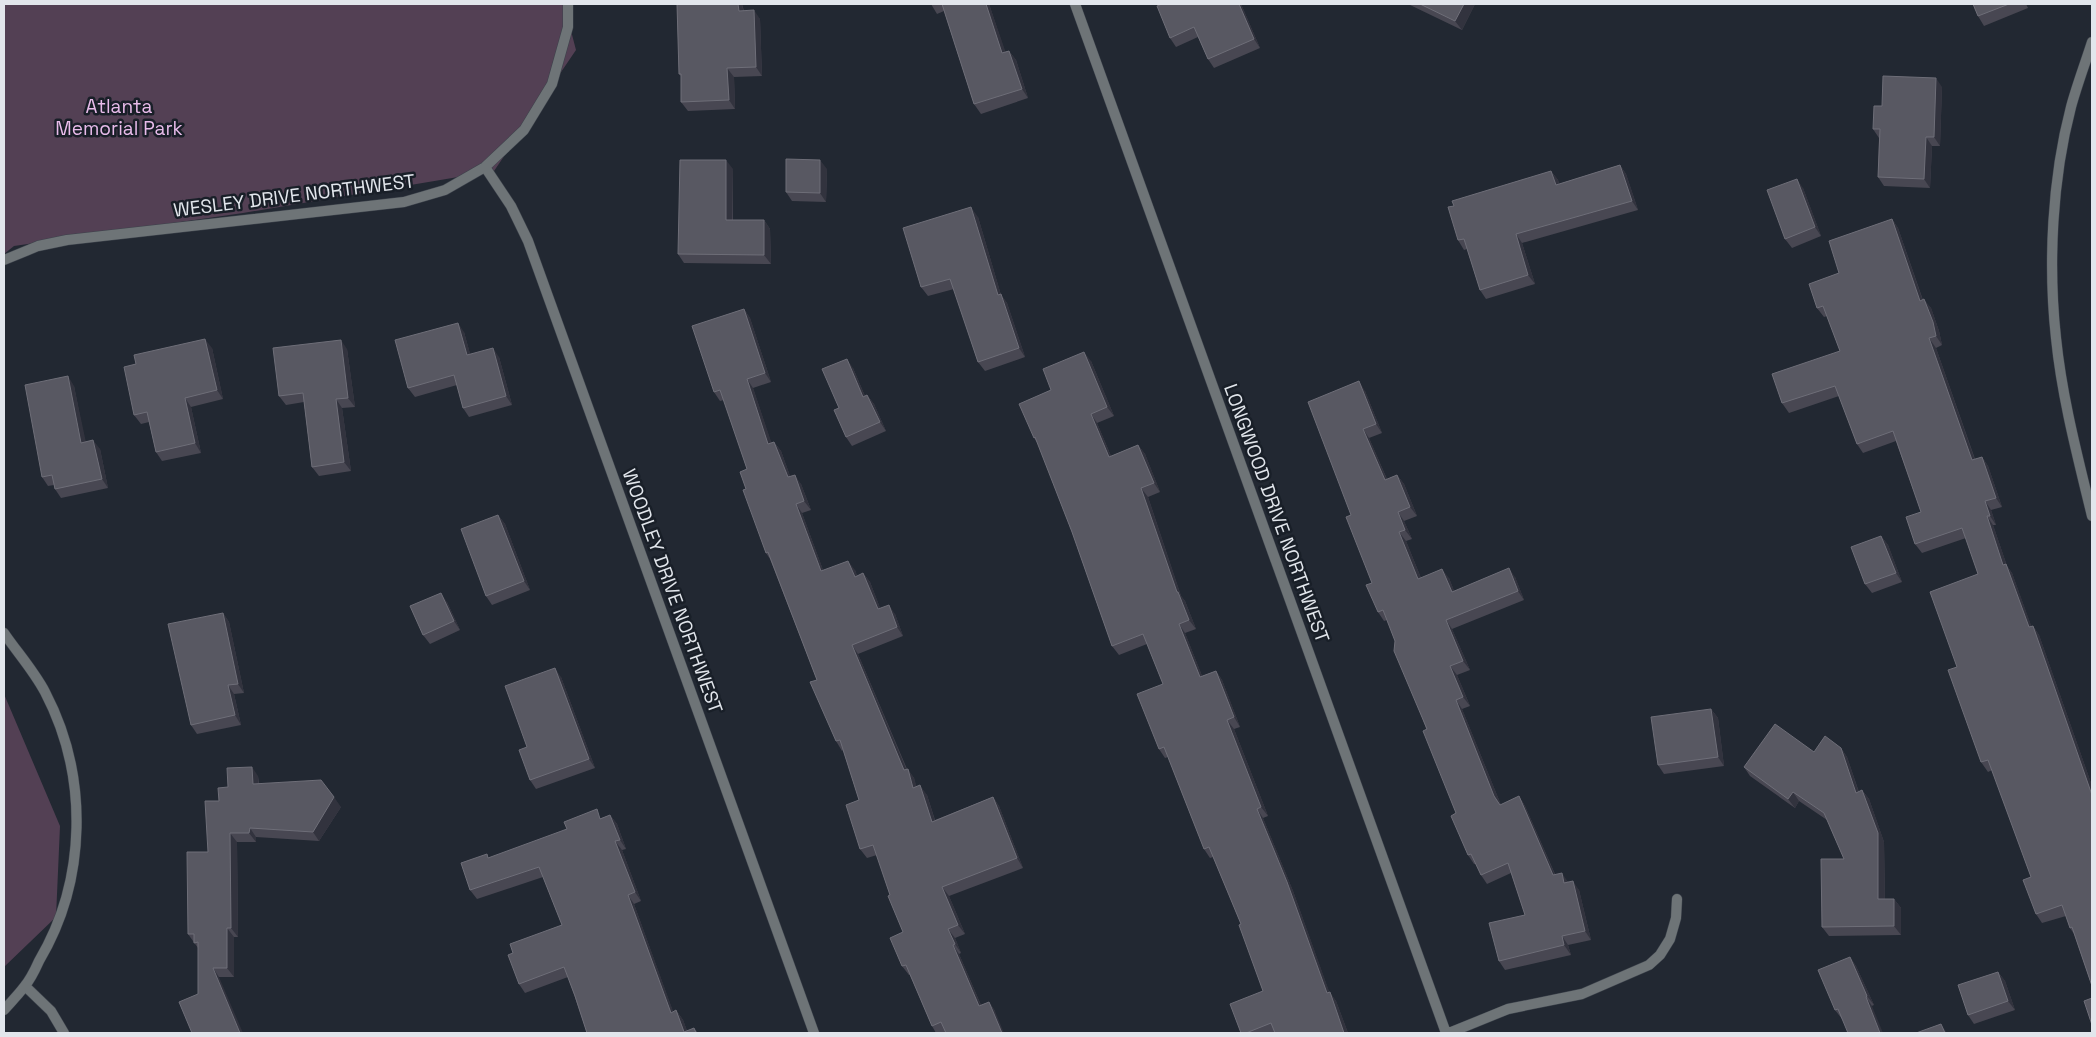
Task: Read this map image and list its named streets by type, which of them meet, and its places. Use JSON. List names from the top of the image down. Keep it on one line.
{"streets":{"street":["WESLEY DRIVE NORTHWEST","LONGWOOD DRIVE NORTHWEST","WOODLEY DRIVE NORTHWEST"]},"crossings":[["WESLEY DRIVE NORTHWEST","WOODLEY DRIVE NORTHWEST"]],"parks":["Atlanta Memorial Park"]}
